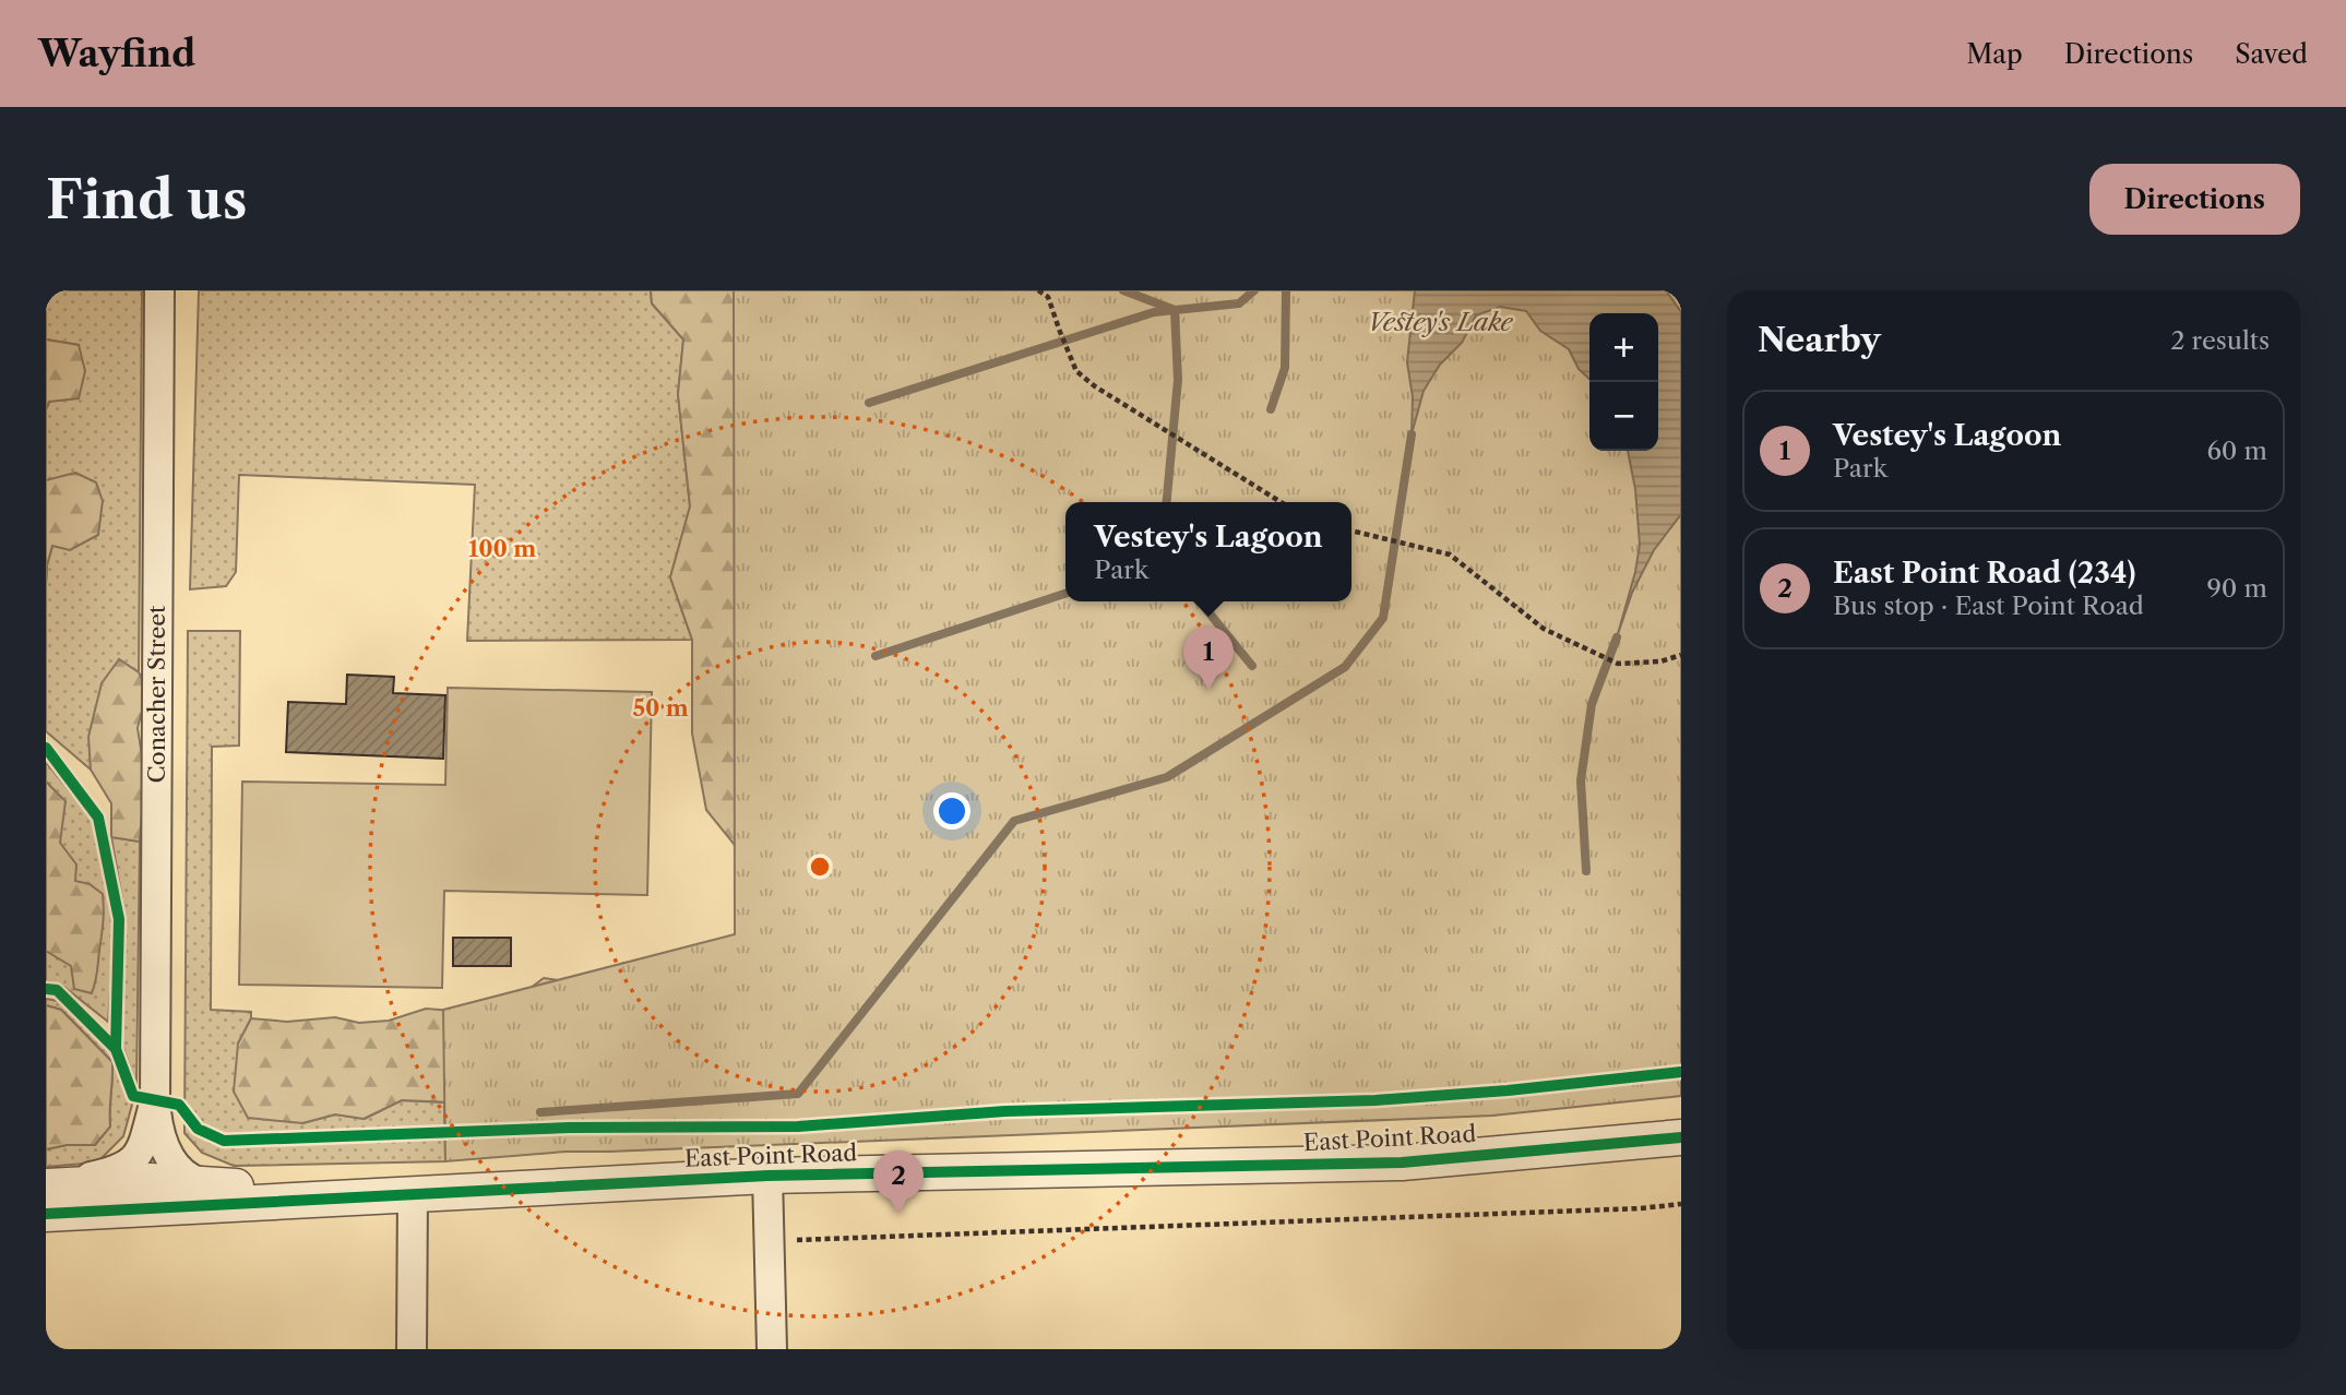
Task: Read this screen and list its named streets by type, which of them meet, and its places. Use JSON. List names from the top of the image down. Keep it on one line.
{"streets":{"street":["Conacher Street","East Point Road"]},"crossings":[["Conacher Street","East Point Road"]],"water":["Vestey's Lake"],"page":{"header":"Wayfind","nav":["Map","Directions","Saved"],"buttons":"Directions","title":"Find us","heading":["Nearby","2 results"],"map_buttons":["+","−"],"list":[{"mark":"1","name":"Vestey's Lagoon","note":"Park","value":"60 m"},{"mark":"2","name":"East Point Road (234)","note":"Bus stop · East Point Road","value":"90 m"}],"popup":["Vestey's Lagoon","Park"],"pins":["1","2"]},"rings":["100 m","50 m"]}
